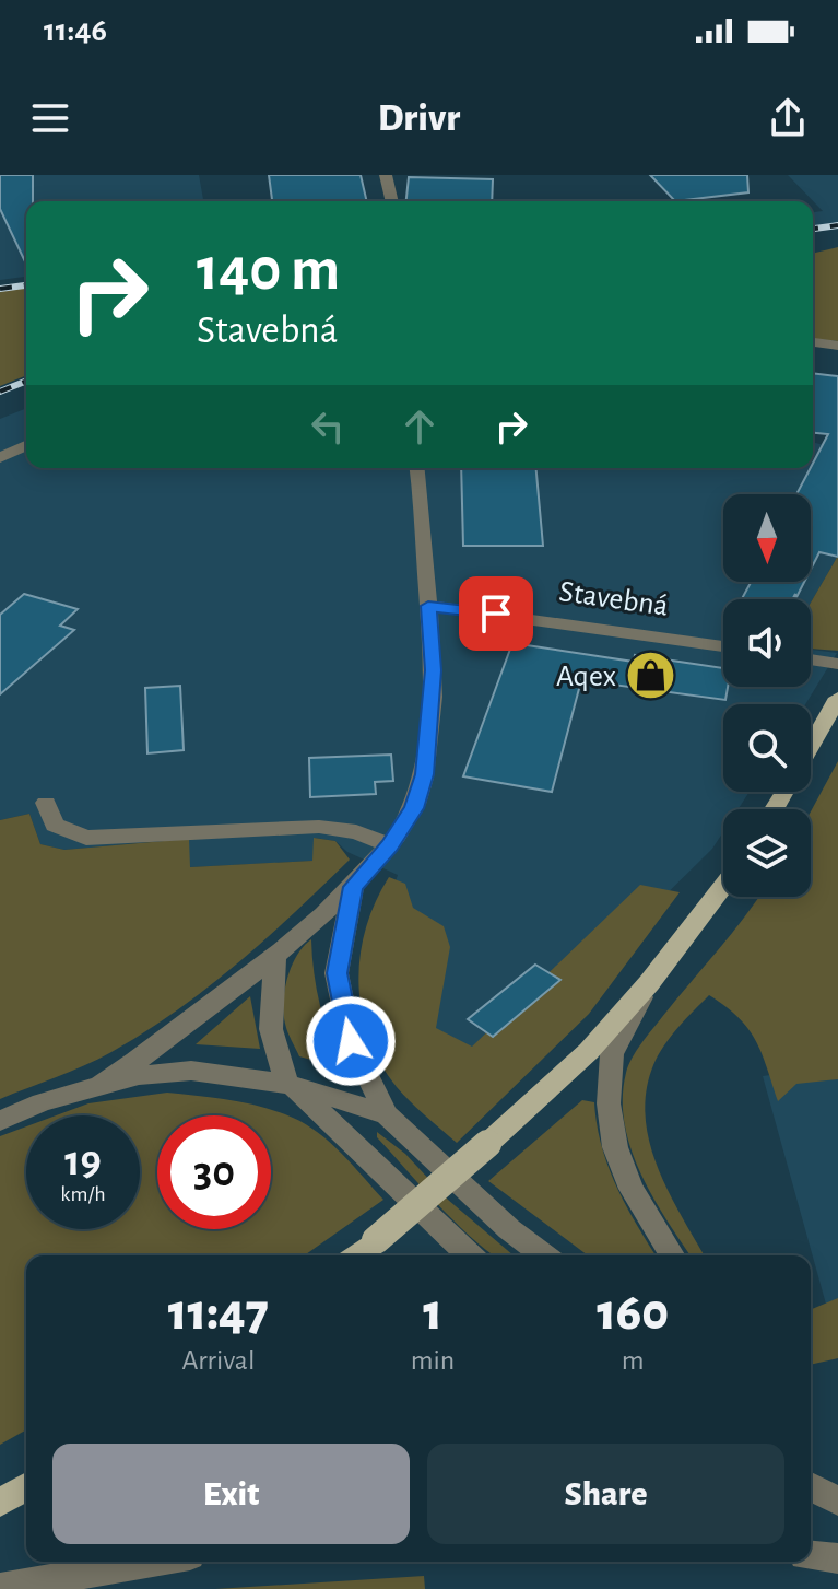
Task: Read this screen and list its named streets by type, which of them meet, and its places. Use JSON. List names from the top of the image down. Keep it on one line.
{"streets":{"street":["Stavebná"]},"places":{"shop":["Aqex"]},"north":"bottom","page":{"status":"11:46","header":"Drivr","turn":["140 m","Stavebná"],"speed":"19 km/h","limit":"30","eta":["11:47","Arrival","1","min","160","m"],"buttons":["Exit","Share"]}}
